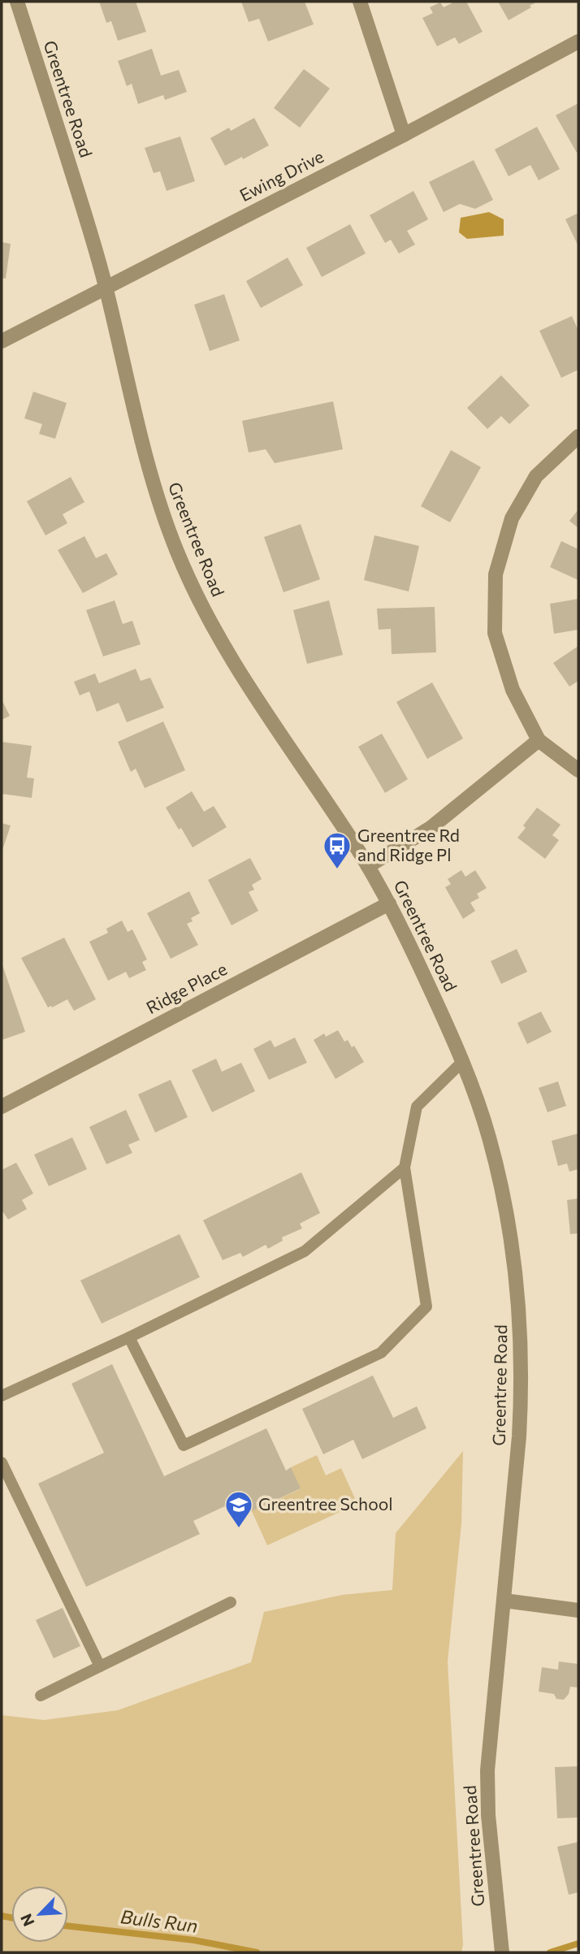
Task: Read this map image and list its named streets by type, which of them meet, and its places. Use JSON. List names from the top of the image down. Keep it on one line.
{"streets":{"street":["Greentree Road","Ewing Drive","Ridge Place"]},"crossings":[["Greentree Road","Ewing Drive"],["Greentree Road","Ridge Place"]],"water":["Bulls Run"],"places":{"bus stop":["Greentree Rd and Ridge Pl"],"school or university":["Greentree School"]},"north":"bottom left"}
